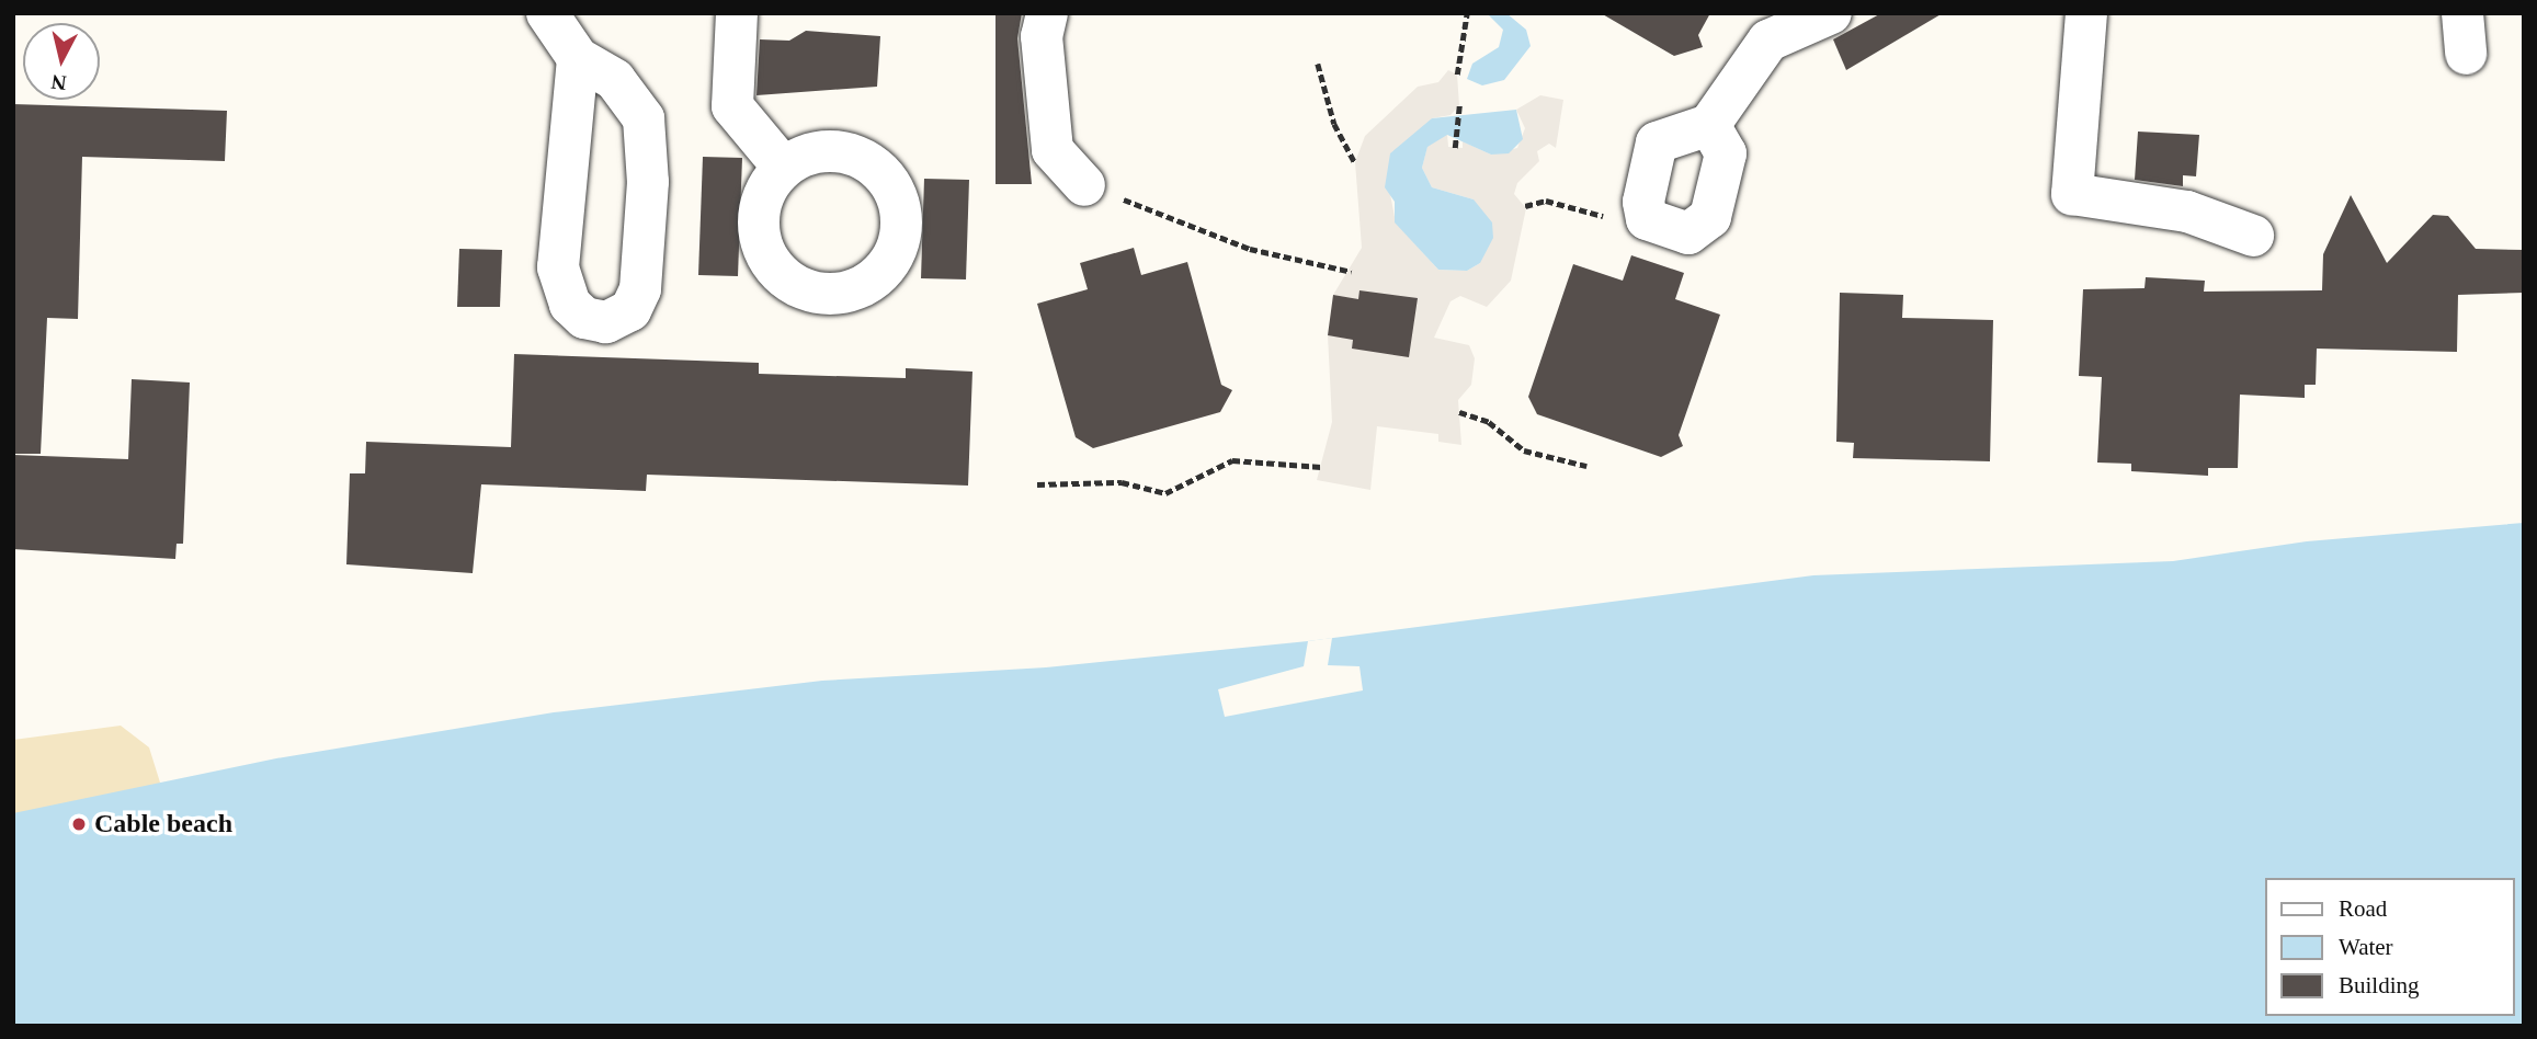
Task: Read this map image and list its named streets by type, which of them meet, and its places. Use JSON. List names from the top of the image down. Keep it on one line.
{"places":["Cable beach"],"legend":["Road","Water","Building"],"north":"bottom"}
